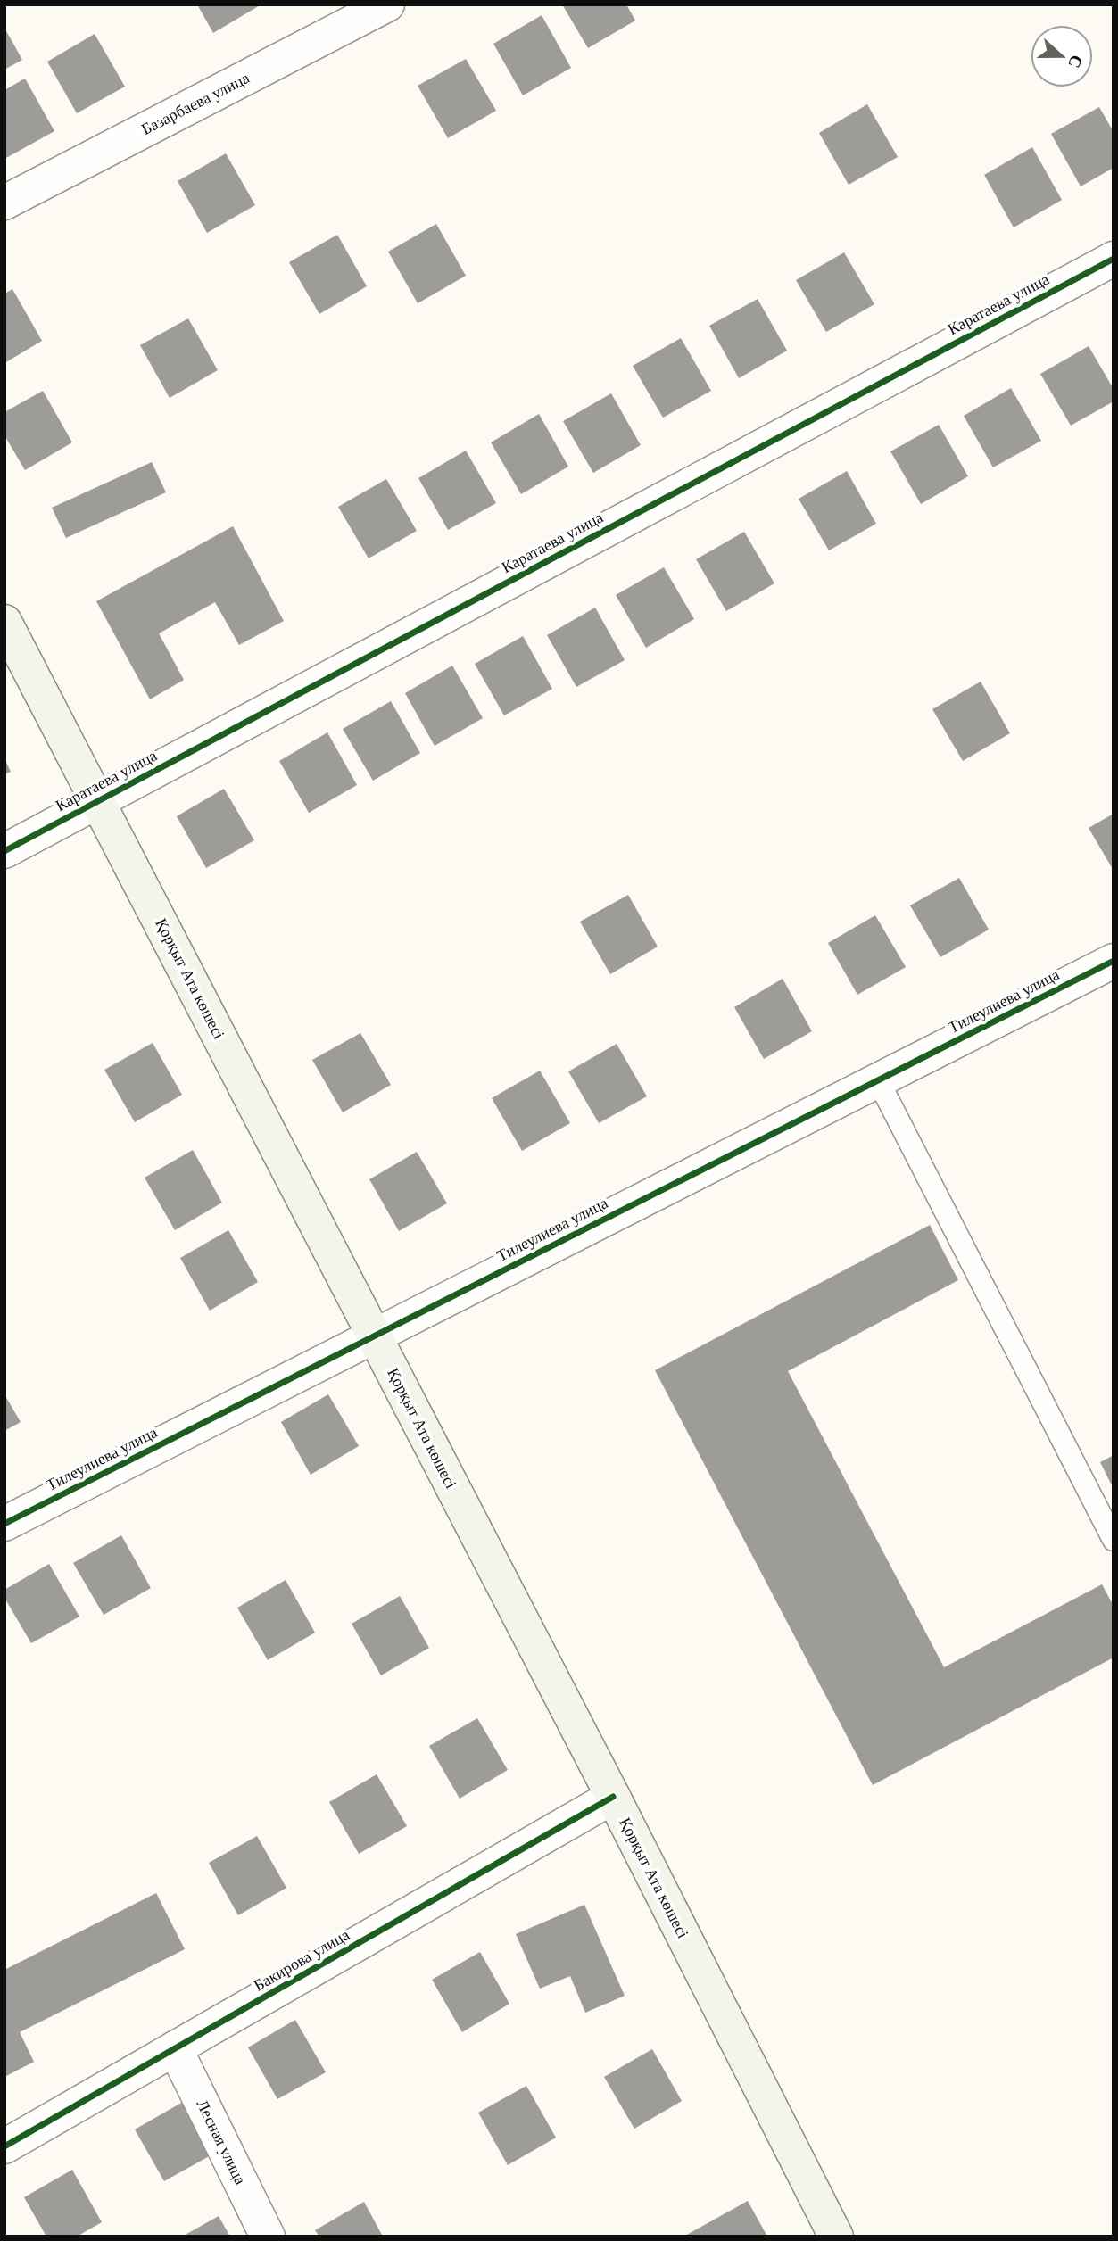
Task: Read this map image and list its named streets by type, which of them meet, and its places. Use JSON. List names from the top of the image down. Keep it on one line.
{"streets":{"main road":["Қорқыт Ата көшесі"],"street":["Базарбаева улица","Каратаева улица","Тилеулиева улица","Бакирова улица","Лесная улица"]},"crossings":[["Каратаева улица","Қорқыт Ата көшесі"],["Қорқыт Ата көшесі","Тилеулиева улица"],["Қорқыт Ата көшесі","Бакирова улица"],["Бакирова улица","Лесная улица"]],"north":"right"}
